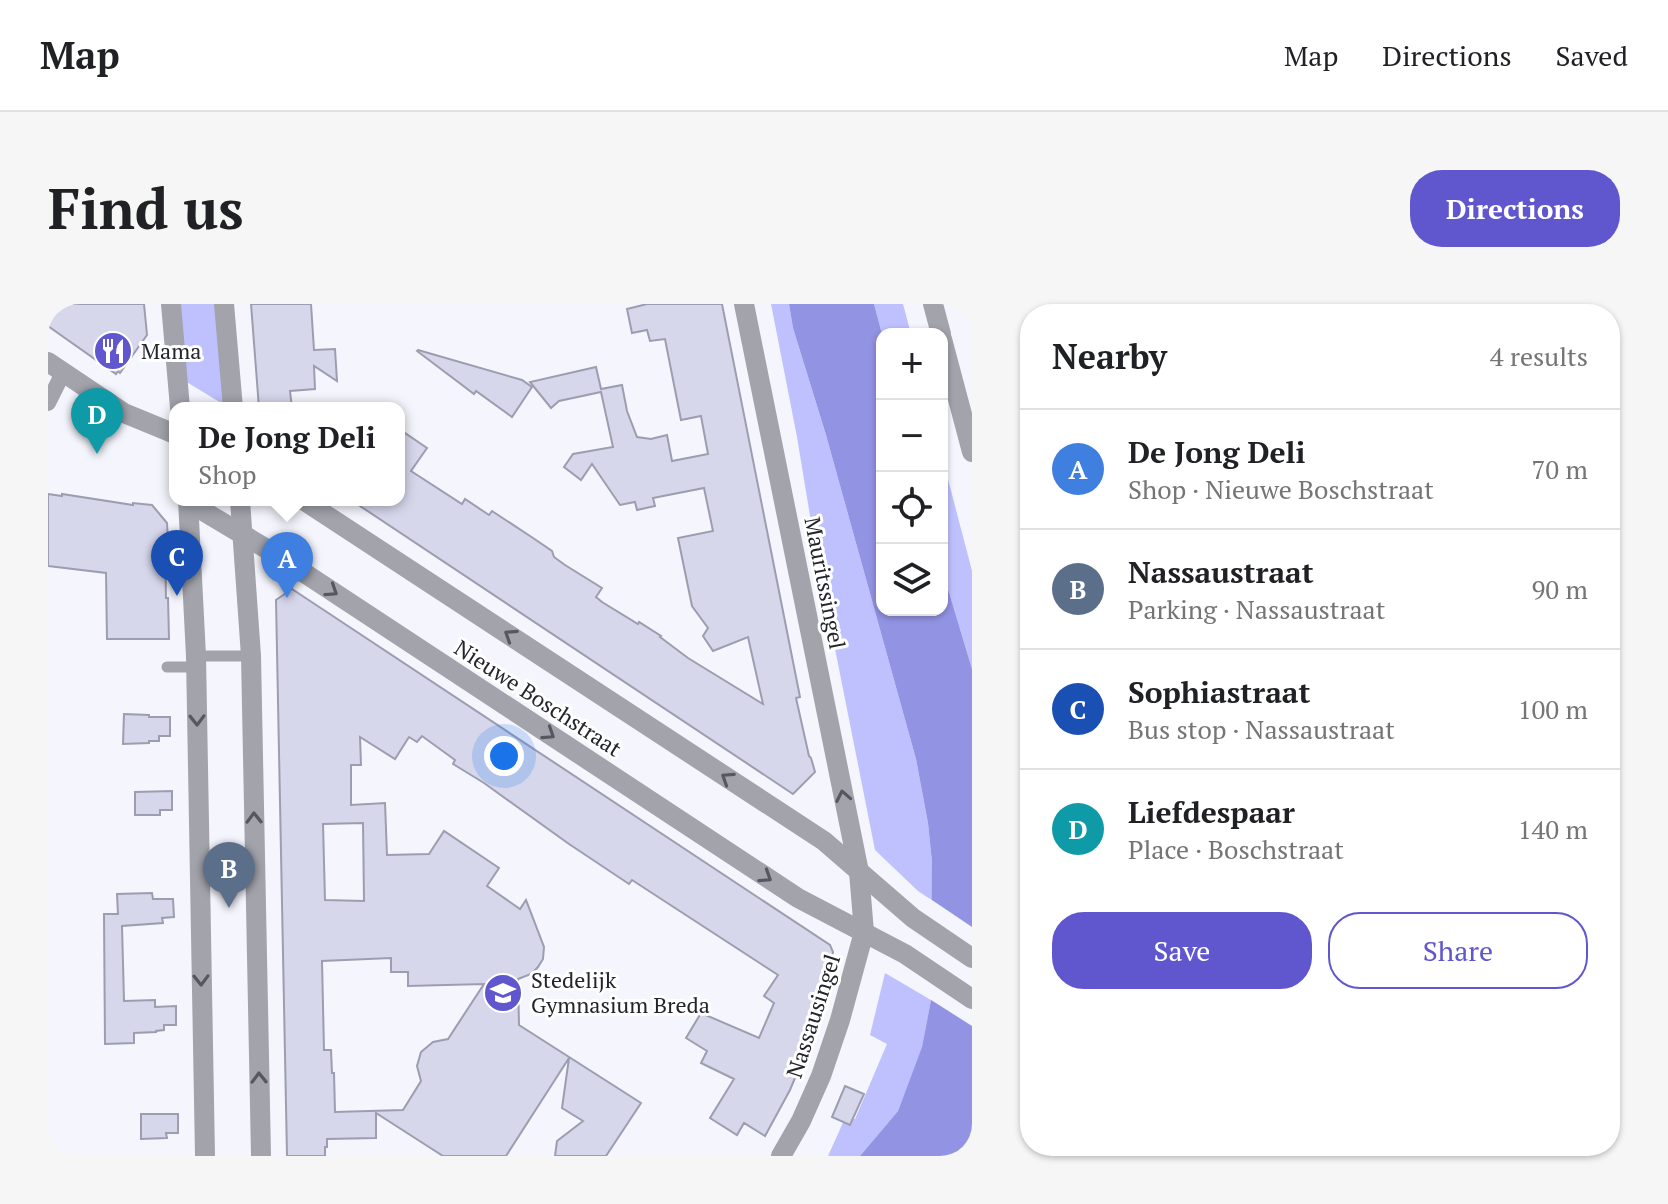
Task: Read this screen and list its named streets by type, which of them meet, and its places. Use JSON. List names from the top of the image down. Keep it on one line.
{"streets":{"street":["Mauritssingel","Nieuwe Boschstraat","Nassausingel"]},"crossings":[["Mauritssingel","Nieuwe Boschstraat"],["Nieuwe Boschstraat","Nassausingel"]],"one_way":["Mauritssingel"],"places":{"restaurant":["Mama"],"school or university":["Stedelijk Gymnasium Breda"]},"page":{"header":"Map","nav":["Map","Directions","Saved"],"buttons":["Directions",["Save","Share"]],"title":"Find us","heading":["Nearby","4 results"],"map_buttons":["+","−"],"pins":["D","C","A","B"],"popup":["De Jong Deli","Shop"],"list":[{"mark":"A","name":"De Jong Deli","note":"Shop · Nieuwe Boschstraat","value":"70 m"},{"mark":"B","name":"Nassaustraat","note":"Parking · Nassaustraat","value":"90 m"},{"mark":"C","name":"Sophiastraat","note":"Bus stop · Nassaustraat","value":"100 m"},{"mark":"D","name":"Liefdespaar","note":"Place · Boschstraat","value":"140 m"}]}}
